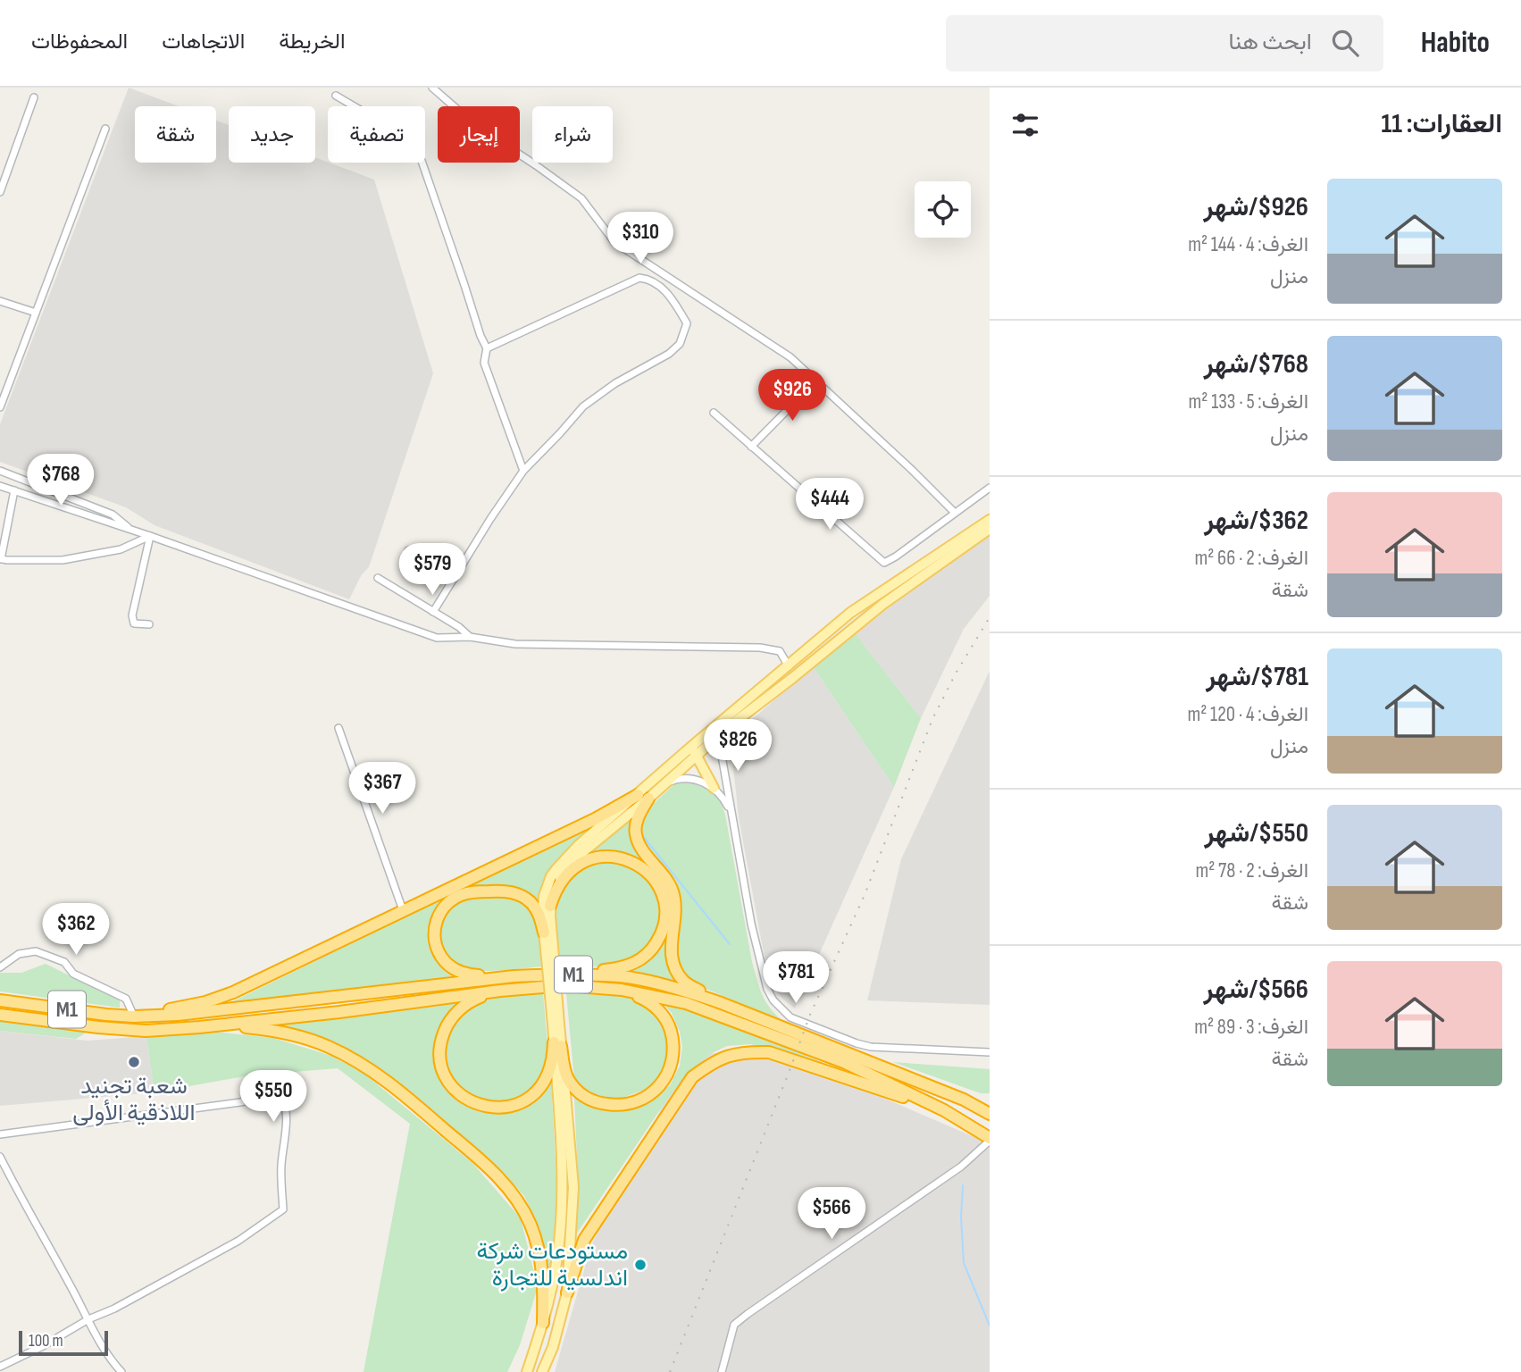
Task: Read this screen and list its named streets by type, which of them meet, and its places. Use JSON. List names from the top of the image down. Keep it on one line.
{"streets":{"highway":["M1"]},"places":["شعبة تجنيد اللاذقية الأولى","مستودعات شركة اندلسية للتجارة"],"scale_bar":"100 m","page":{"header":"Habito","search":"ابحث هنا","nav":["الخريطة","الاتجاهات","المحفوظات"],"heading":"العقارات: 11","chip":["شراء","إيجار","تصفية","جديد","شقة"],"list":[{"name":"$926/شهر","note":"الغرف: 4 · 144 m² · منزل"},{"name":"$768/شهر","note":"الغرف: 5 · 133 m² · منزل"},{"name":"$362/شهر","note":"الغرف: 2 · 66 m² · شقة"},{"name":"$781/شهر","note":"الغرف: 4 · 120 m² · منزل"},{"name":"$550/شهر","note":"الغرف: 2 · 78 m² · شقة"},{"name":"$566/شهر","note":"الغرف: 3 · 89 m² · شقة"}],"price":["$310","$926","$768","$444","$579","$826","$367","$362","$781","$550","$566"],"scale":"100 m"}}
